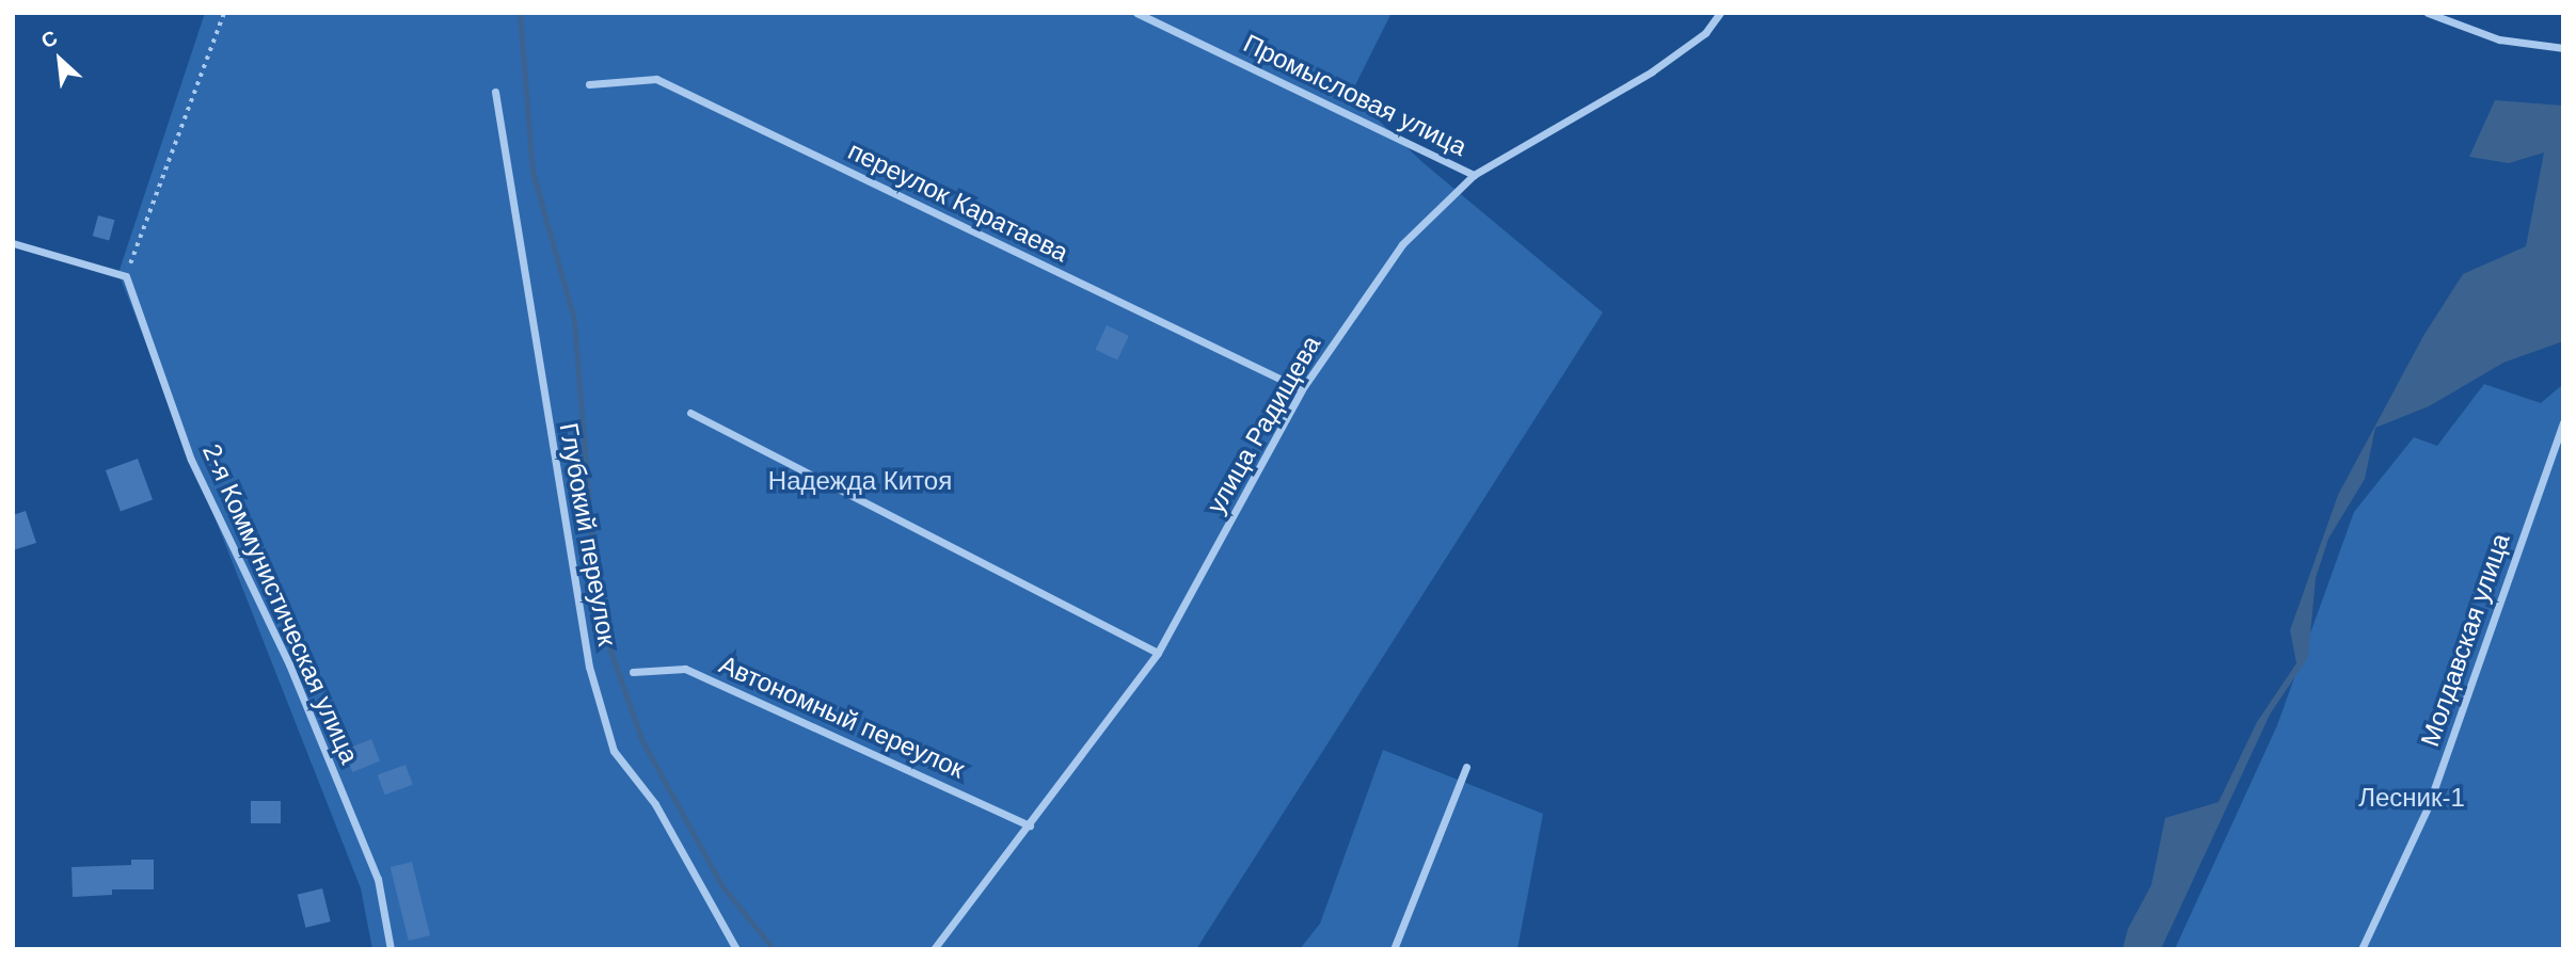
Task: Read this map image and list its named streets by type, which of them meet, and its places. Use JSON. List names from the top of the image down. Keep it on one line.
{"streets":{"street":["Промысловая улица","переулок Каратаева","улица Радищева","Глубокий переулок","2-я Коммунистическая улица","Молдавская улица","Автономный переулок"]},"crossings":[["Промысловая улица","улица Радищева"],["переулок Каратаева","улица Радищева"],["улица Радищева","Автономный переулок"]],"parks":["Надежда Китоя","Лесник-1"],"north":"top left"}
